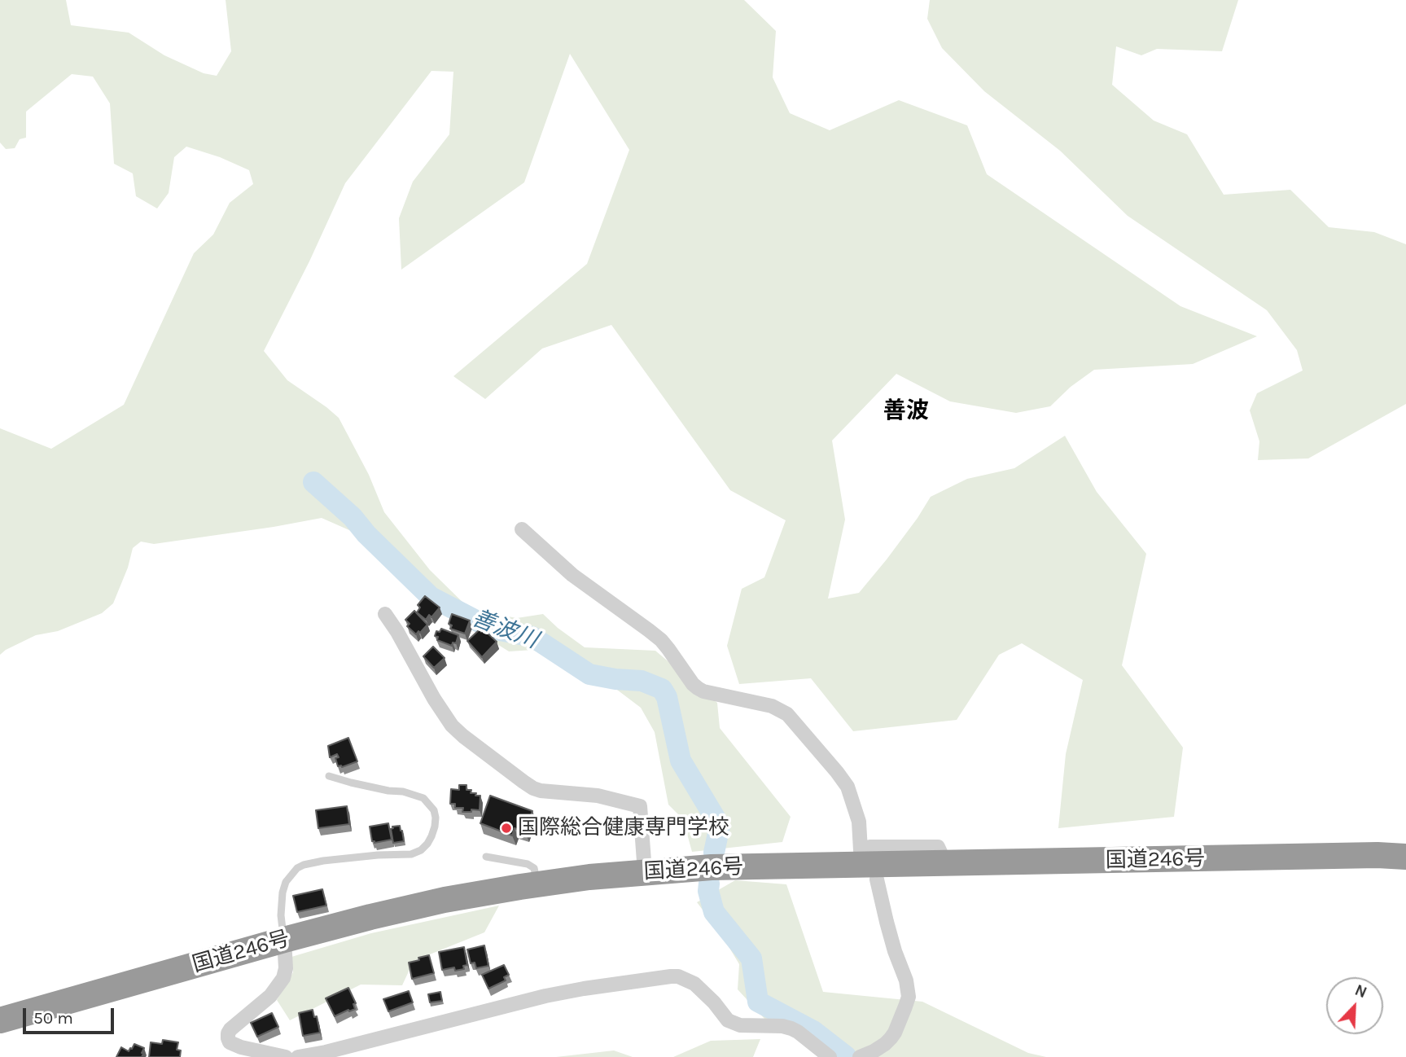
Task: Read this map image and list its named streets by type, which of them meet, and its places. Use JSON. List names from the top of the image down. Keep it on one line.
{"streets":{"highway":["国道246号"]},"districts":["善波"],"water":["善波川"],"places":["国際総合健康専門学校"],"scale_bar":"50 m","north":"top right"}
